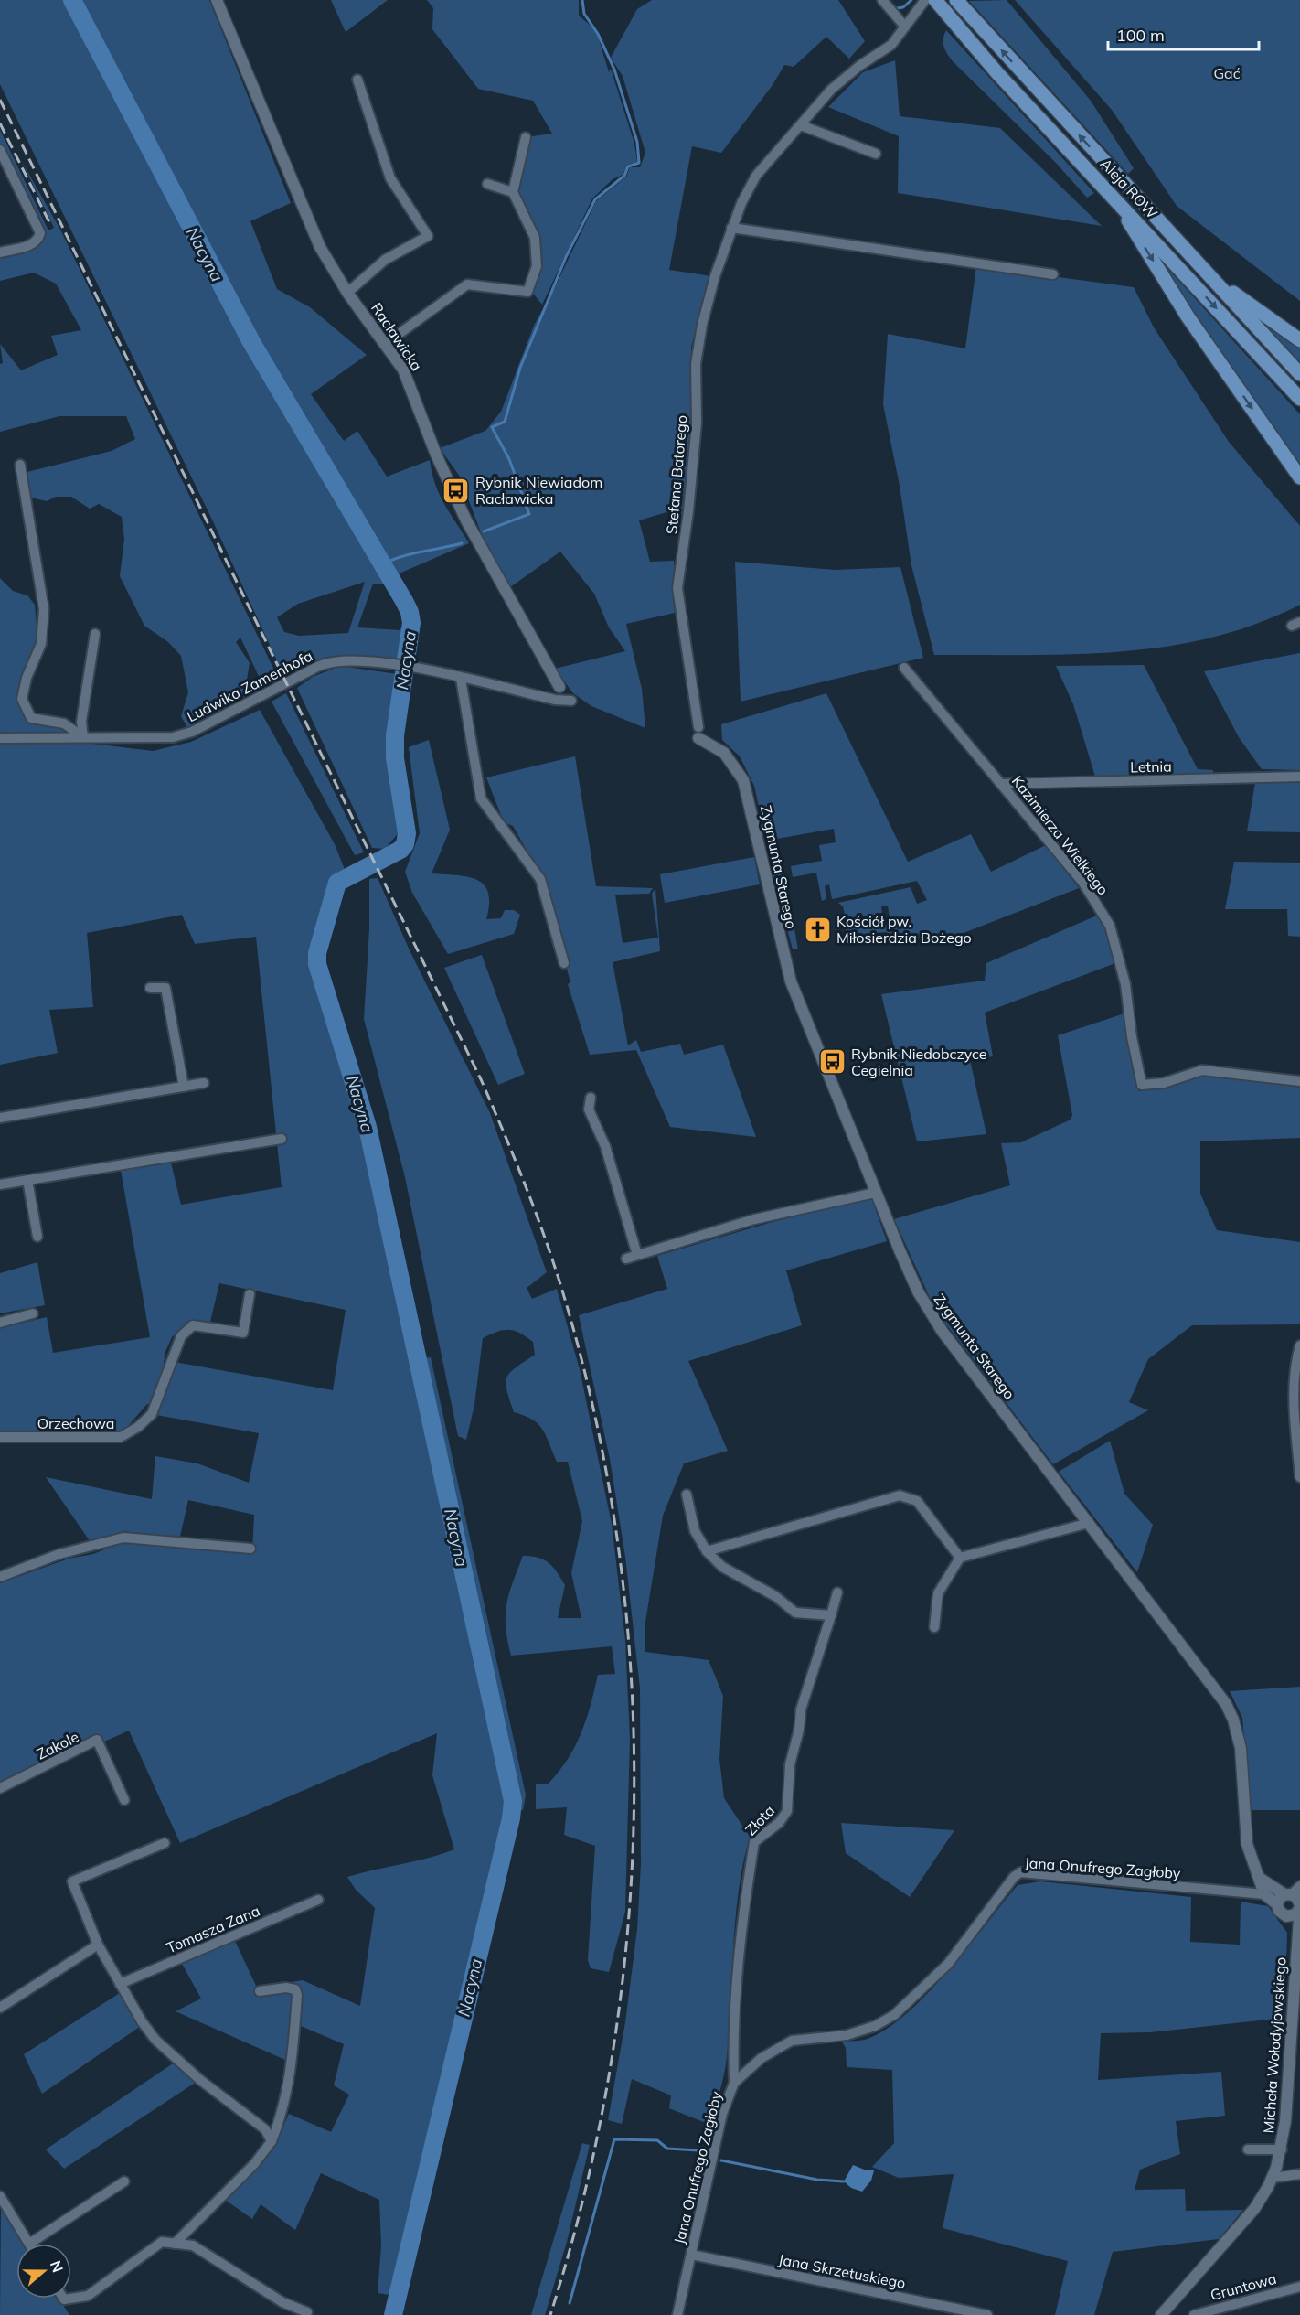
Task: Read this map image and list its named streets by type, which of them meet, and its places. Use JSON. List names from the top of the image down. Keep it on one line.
{"streets":{"main road":["Aleja ROW"],"street":["Racławicka","Stefana Batorego","Ludwika Zamenhofa","Letnia","Kazimierza Wielkiego","Zygmunta Starego","Orzechowa","Zakole","Złota","Jana Onufrego Zagłoby","Tomasza Zana","Michała Wołodyjowskiego","Jana Skrzetuskiego","Gruntowa"]},"crossings":[["Stefana Batorego","Zygmunta Starego"],["Letnia","Kazimierza Wielkiego"],["Zygmunta Starego","Jana Onufrego Zagłoby"],["Złota","Jana Onufrego Zagłoby"],["Jana Onufrego Zagłoby","Jana Skrzetuskiego"]],"water":["Nacyna"],"parks":["Gać"],"places":{"bus stop":["Rybnik Niewiadom Racławicka","Rybnik Niedobczyce Cegielnia"],"church":["Kościół pw. Miłosierdzia Bożego"]},"scale_bar":"100 m","north":"right"}
